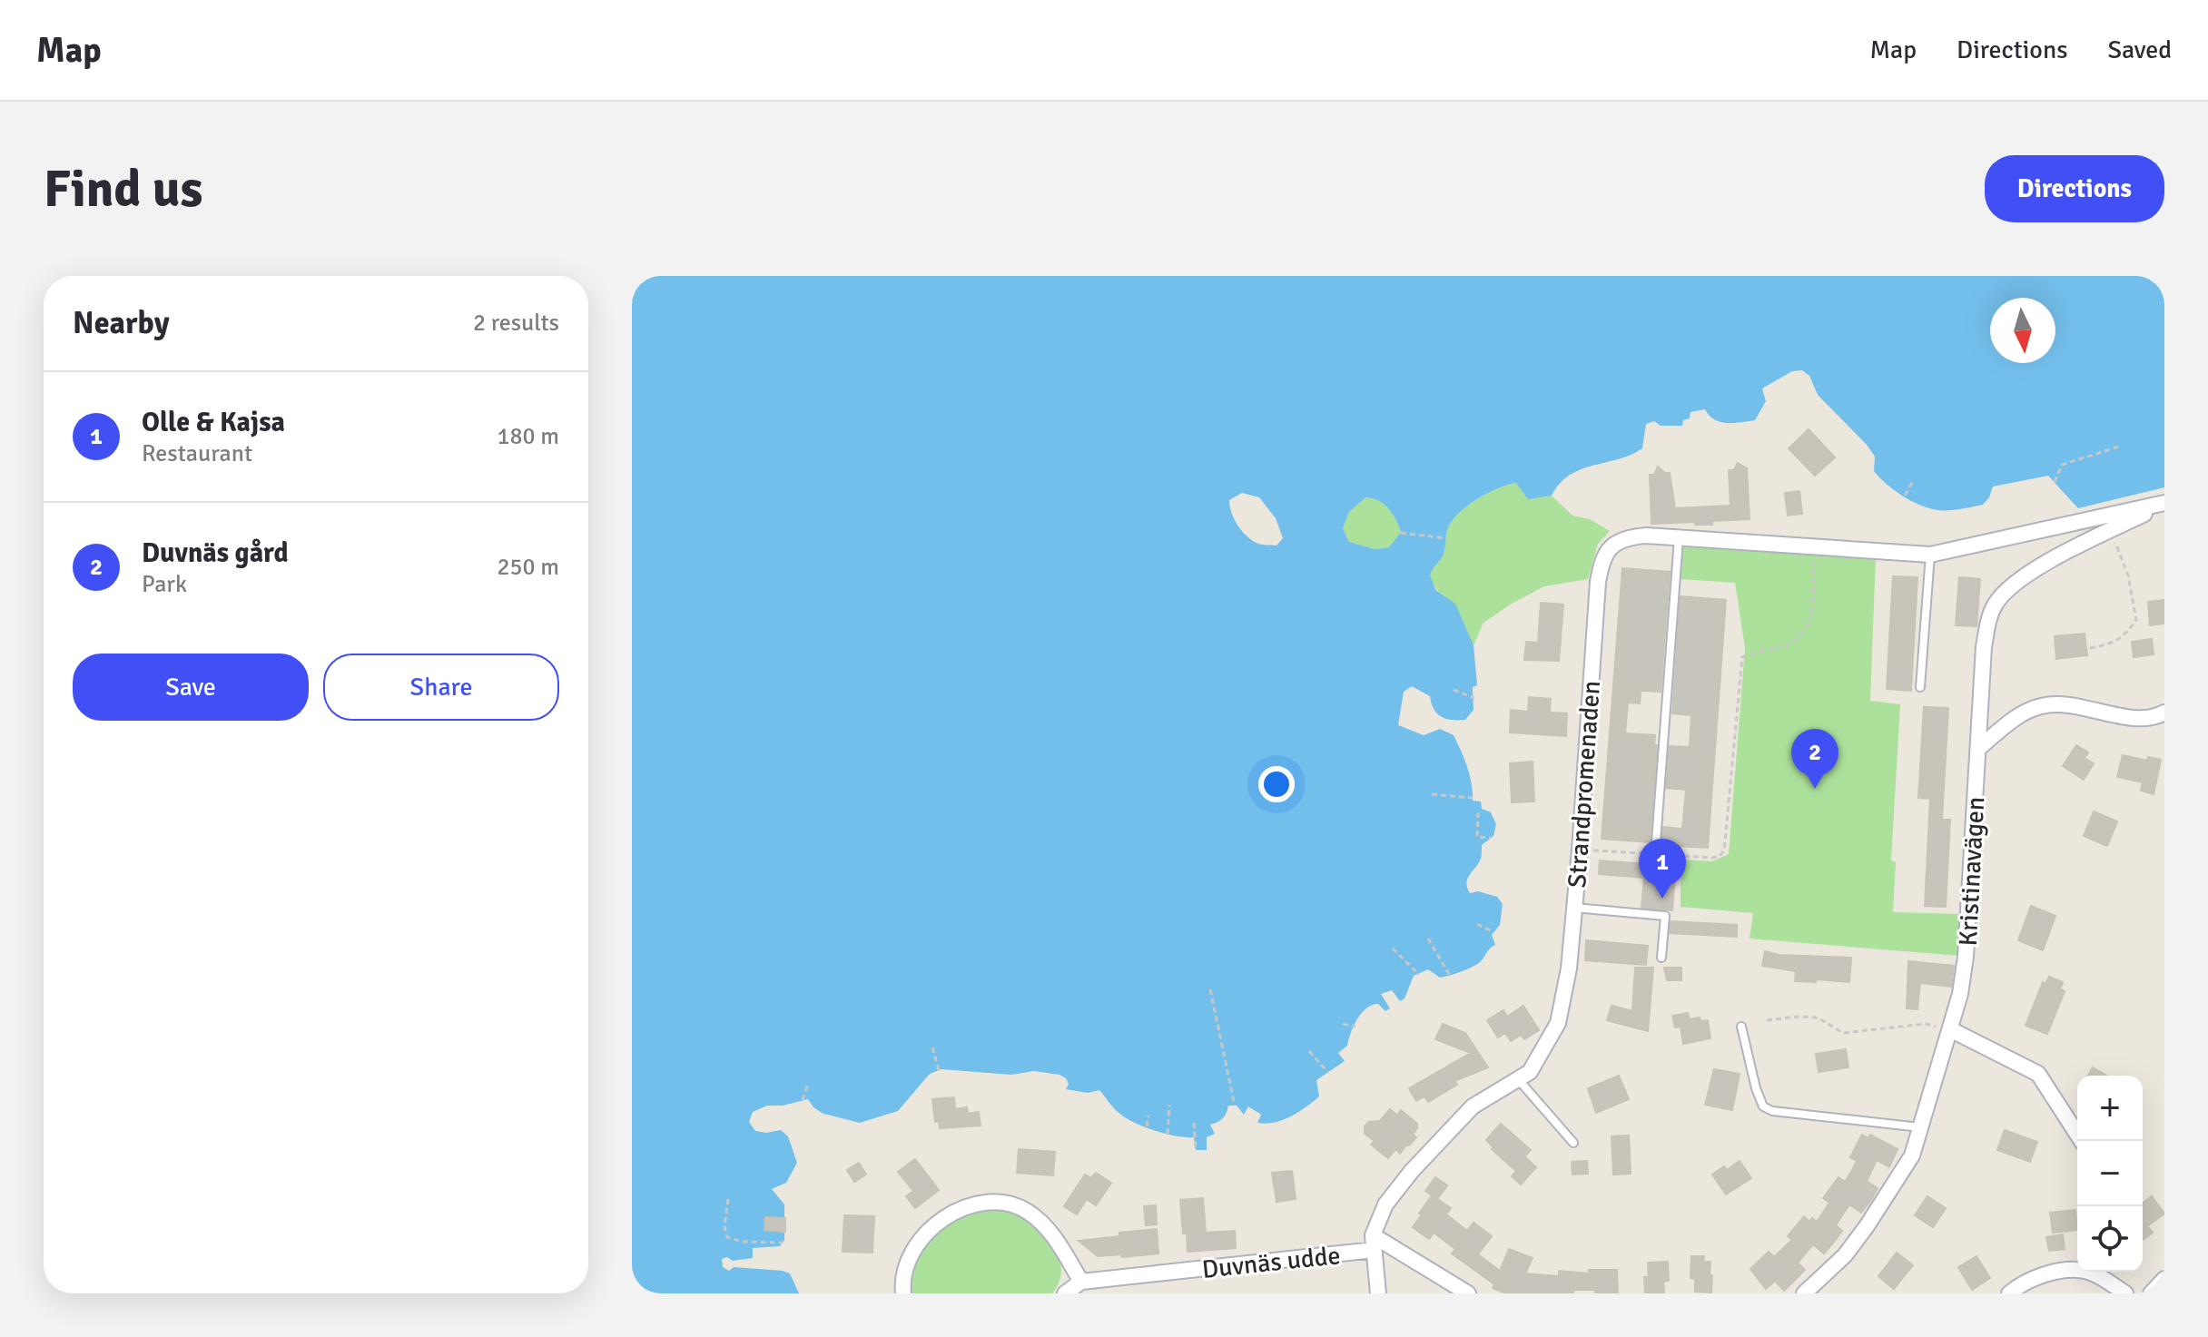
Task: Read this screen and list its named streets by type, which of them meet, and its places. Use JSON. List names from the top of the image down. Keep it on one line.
{"streets":{"street":["Strandpromenaden","Kristinavägen","Duvnäs udde"]},"crossings":[["Strandpromenaden","Kristinavägen"],["Strandpromenaden","Duvnäs udde"]],"north":"bottom","page":{"header":"Map","nav":["Map","Directions","Saved"],"buttons":["Directions",["Save","Share"]],"title":"Find us","heading":["Nearby","2 results"],"list":[{"mark":"1","name":"Olle & Kajsa","note":"Restaurant","value":"180 m"},{"mark":"2","name":"Duvnäs gård","note":"Park","value":"250 m"}],"pins":["2","1"],"map_buttons":["+","−"]}}
